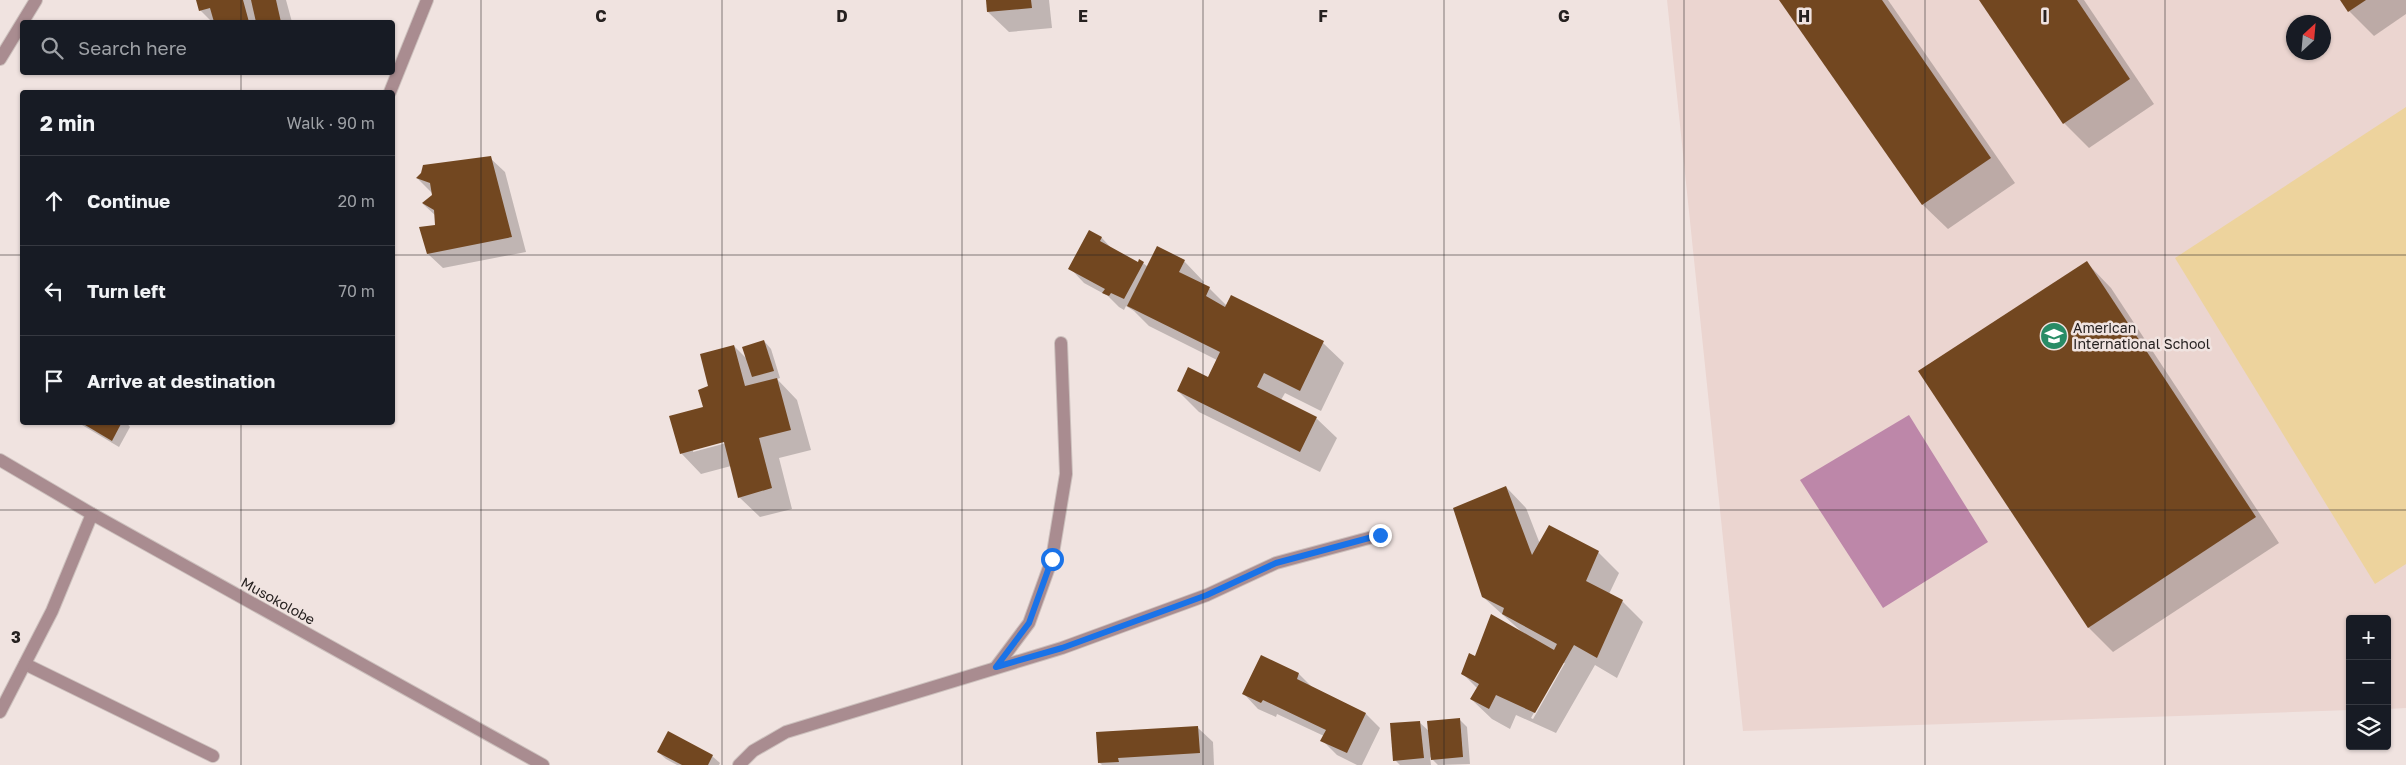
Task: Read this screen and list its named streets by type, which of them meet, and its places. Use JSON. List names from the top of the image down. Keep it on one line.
{"streets":{"street":["Musokolobe"]},"places":{"school or university":["American International School"]},"north":"top right","page":{"search":"Search here","heading":["2 min","Walk · 90 m"],"list":[["Continue","20 m"],["Turn left","70 m"],"Arrive at destination"],"map_buttons":["+","−"]},"grid":{"columns":["C","D","E","F","G","H","I"],"rows":["3"]}}
